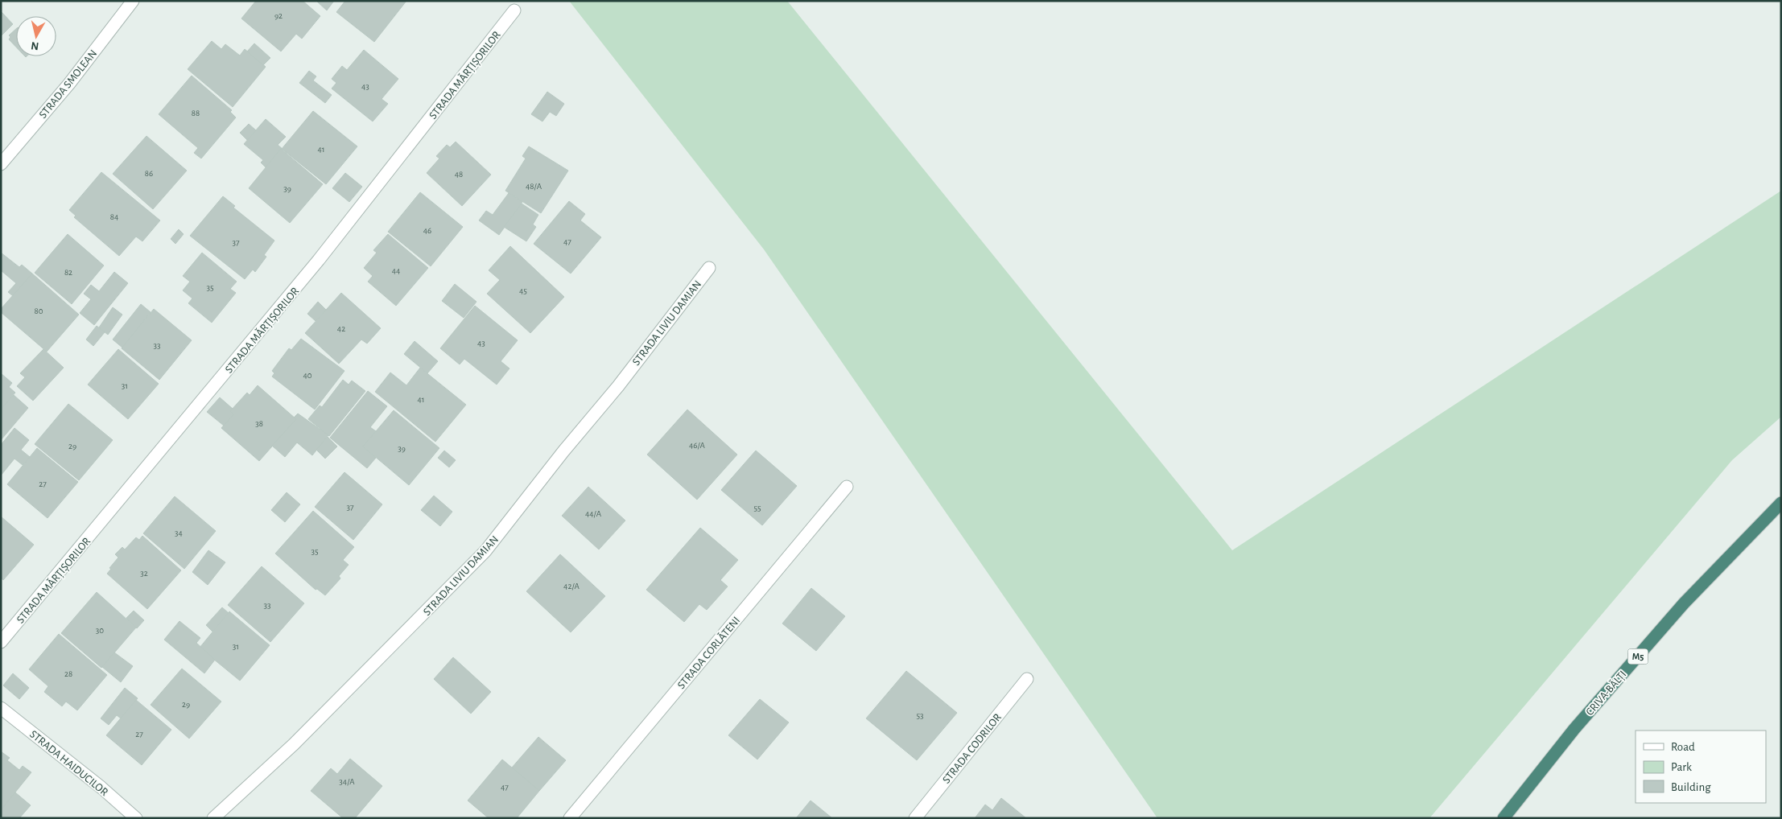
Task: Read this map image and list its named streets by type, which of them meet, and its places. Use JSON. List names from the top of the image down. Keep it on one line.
{"streets":{"highway":["M5","CRIVA-BĂLȚI"],"street":["STRADA MĂRȚIȘORILOR","STRADA SMOLEAN","STRADA LIVIU DAMIAN","STRADA CORLĂTENI","STRADA CODRILOR","STRADA HAIDUCILOR"]},"house_numbers":["92","43","88","41","86","48","48/A","39","84","46","47","37","44","82","35","45","80","42","43","33","40","31","41","38","46/A","29","39","27","37","55","44/A","34","35","32","42/A","33","30","31","28","29","53","27","34/A","47"],"legend":["Road","Park","Building"],"north":"bottom"}
